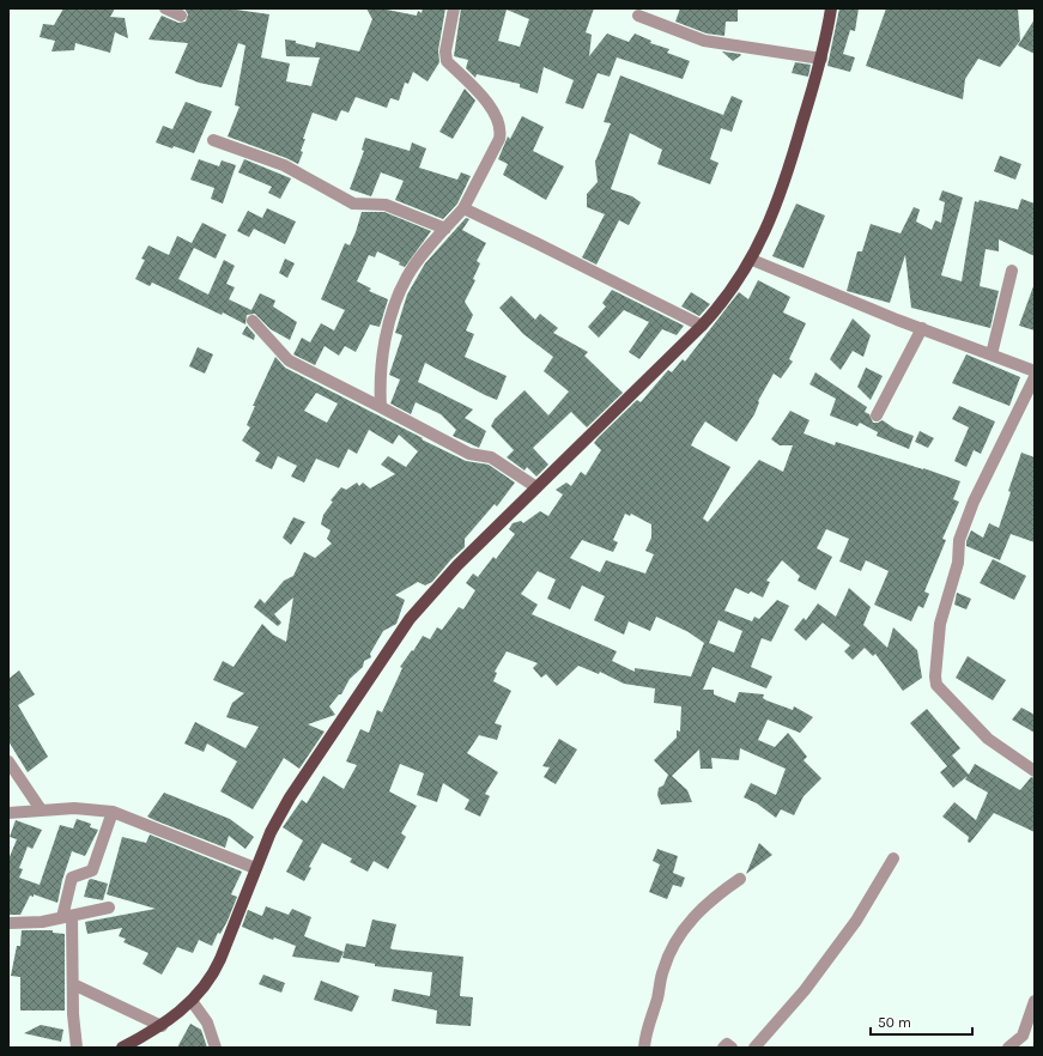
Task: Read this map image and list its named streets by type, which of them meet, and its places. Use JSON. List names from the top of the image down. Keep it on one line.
{"scale_bar":"50 m"}
